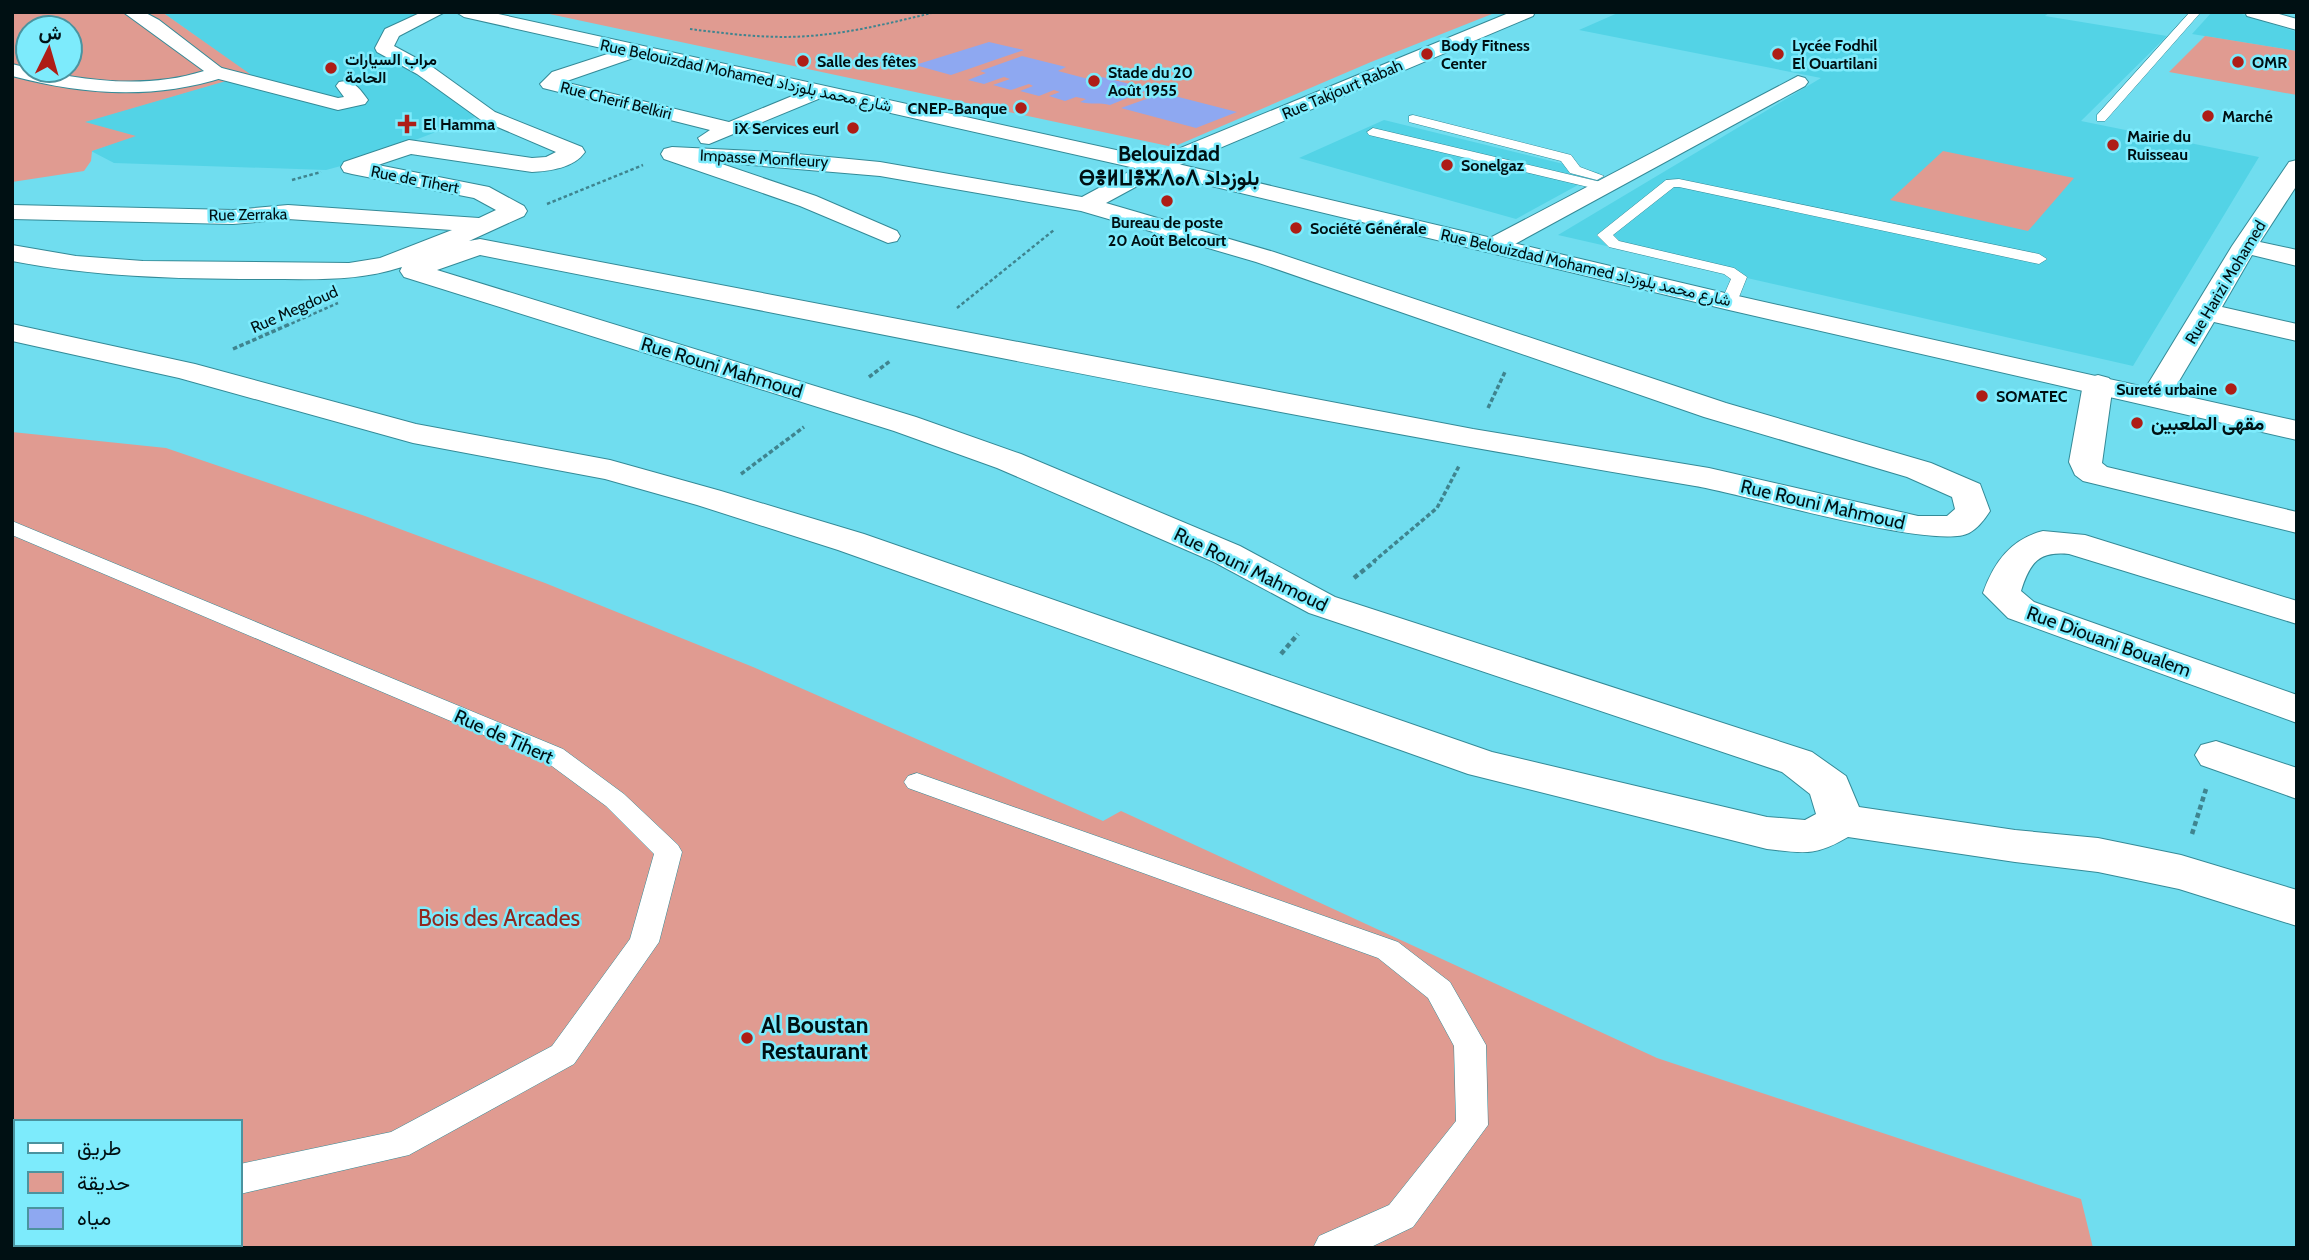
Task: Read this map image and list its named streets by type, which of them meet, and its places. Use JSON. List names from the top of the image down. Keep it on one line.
{"streets":{"street":["Rue Belouizdad Mohamed شارع محمد بلوزداد","Rue Takjourt Rabah","Rue Cherif Belkiri","Impasse Monfleury","Rue de Tihert","Rue Zerraka","Rue Harizi Mohamed","Rue Rouni Mahmoud","Rue Diouani Boualem"],"path":["Rue Megdoud"]},"crossings":[["Rue Belouizdad Mohamed شارع محمد بلوزداد","Rue Takjourt Rabah"],["Rue Belouizdad Mohamed شارع محمد بلوزداد","Rue Cherif Belkiri"],["Rue Belouizdad Mohamed شارع محمد بلوزداد","Rue Harizi Mohamed"],["Impasse Monfleury","Rue Rouni Mahmoud"]],"districts":["Belouizdad ⴱⴻⵍⵡⴻⵣⴷⴰⴷ بلوزداد"],"parks":["Bois des Arcades"],"places":{"other":["Body Fitness Center","Lycée Fodhil El Ouartilani","Salle des fêtes","OMR","مراب السيارات الحامة","Stade du 20 Août 1955","CNEP-Banque","Marché","iX Services eurl","Mairie du Ruisseau","Sonelgaz","Bureau de poste 20 Août Belcourt","Société Générale","Sureté urbaine","SOMATEC","مقهى الملعبين","Al Boustan Restaurant"],"health":["El Hamma"]},"legend":["طريق","حديقة","مياه"],"north":"top"}
